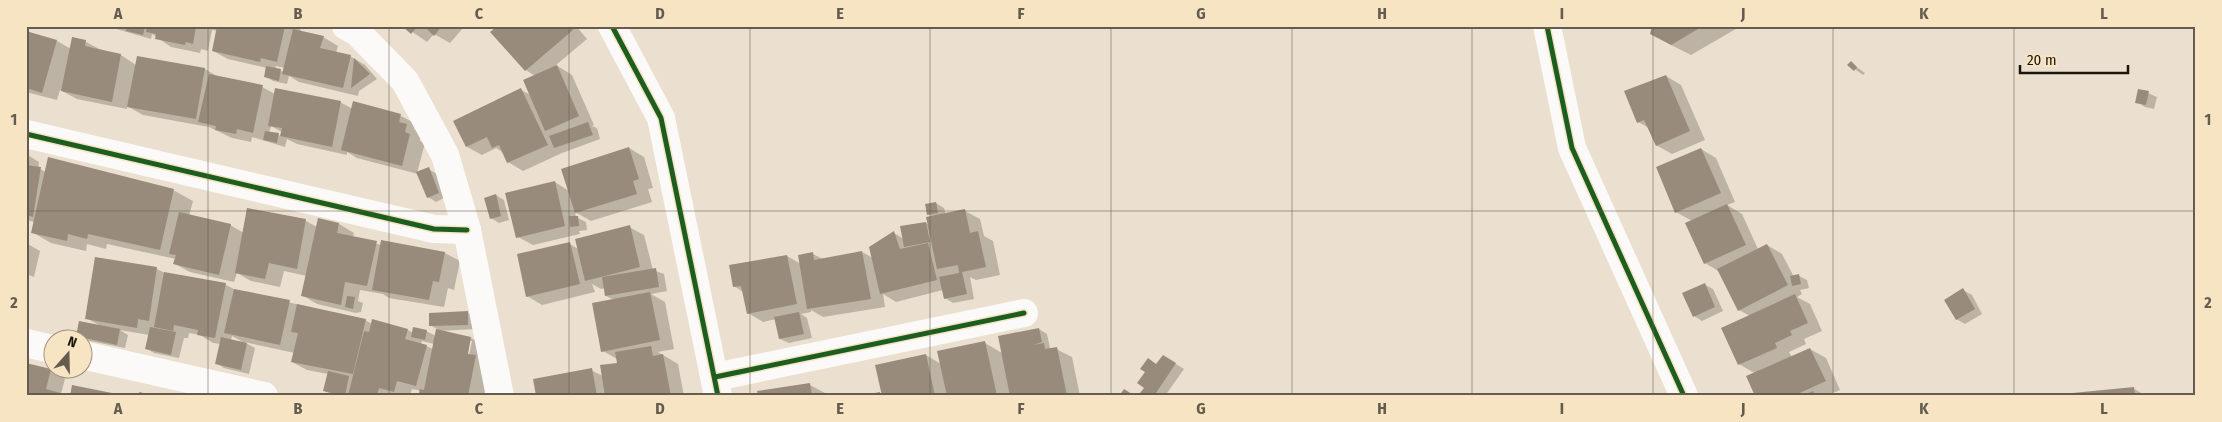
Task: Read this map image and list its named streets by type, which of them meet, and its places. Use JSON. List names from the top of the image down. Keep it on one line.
{"scale_bar":"20 m","north":"top","grid":{"columns":["A","B","C","D","E","F","G","H","I","J","K","L"],"rows":["1","2"]}}
